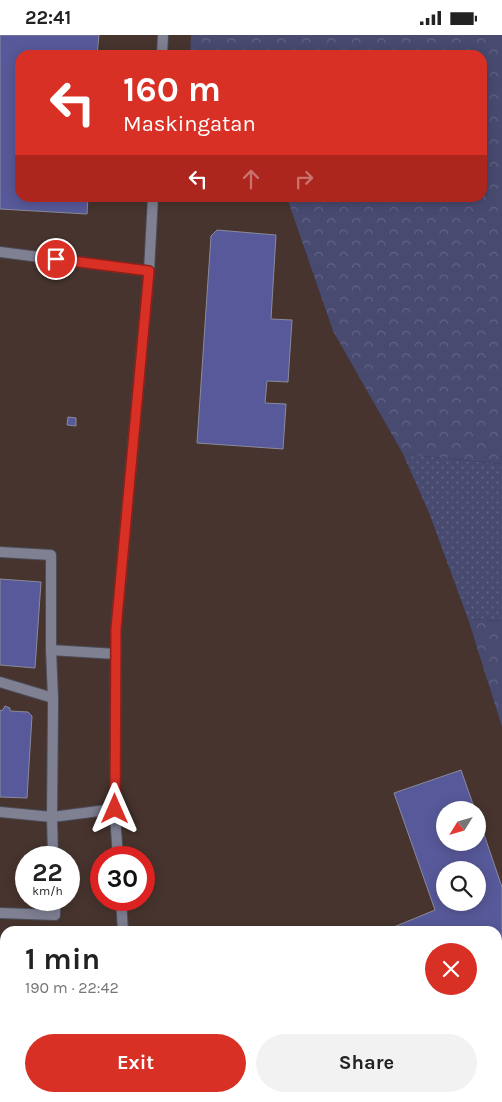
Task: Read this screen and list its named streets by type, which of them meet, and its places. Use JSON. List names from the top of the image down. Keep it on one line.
{"north":"bottom left","page":{"status":"22:41","turn":["160 m","Maskingatan"],"speed":"22 km/h","limit":"30","heading":["1 min","190 m · 22:42"],"buttons":["Exit","Share"]}}
